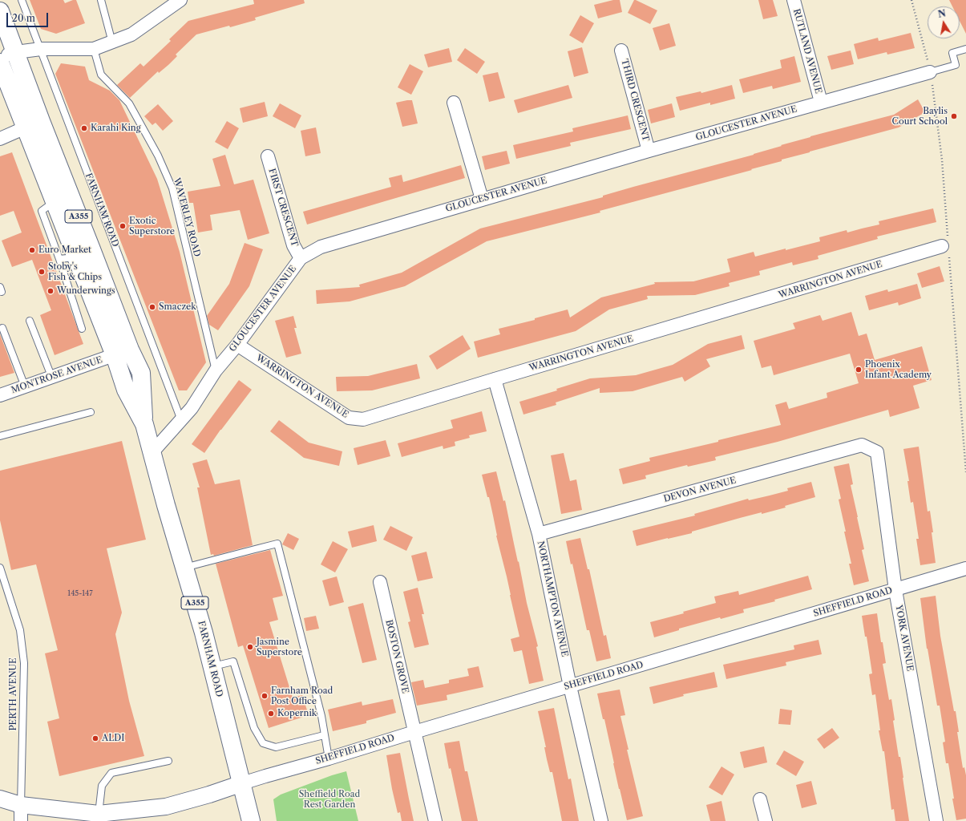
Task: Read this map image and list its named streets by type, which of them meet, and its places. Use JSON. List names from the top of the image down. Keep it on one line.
{"streets":{"main road":["FARNHAM ROAD","A355"],"street":["RUTLAND AVENUE","THIRD CRESCENT","GLOUCESTER AVENUE","FIRST CRESCENT","WARRINGTON AVENUE","MONTROSE AVENUE","DEVON AVENUE","NORTHAMPTON AVENUE","SHEFFIELD ROAD","YORK AVENUE","BOSTON GROVE"],"lane":["WAVERLEY ROAD","PERTH AVENUE"]},"crossings":[["RUTLAND AVENUE","GLOUCESTER AVENUE"],["THIRD CRESCENT","GLOUCESTER AVENUE"],["GLOUCESTER AVENUE","FIRST CRESCENT"],["GLOUCESTER AVENUE","FARNHAM ROAD"],["GLOUCESTER AVENUE","WAVERLEY ROAD"],["GLOUCESTER AVENUE","WARRINGTON AVENUE"],["FARNHAM ROAD","MONTROSE AVENUE"],["FARNHAM ROAD","SHEFFIELD ROAD"],["WARRINGTON AVENUE","NORTHAMPTON AVENUE"],["DEVON AVENUE","NORTHAMPTON AVENUE"],["DEVON AVENUE","YORK AVENUE"],["NORTHAMPTON AVENUE","SHEFFIELD ROAD"],["SHEFFIELD ROAD","YORK AVENUE"],["SHEFFIELD ROAD","BOSTON GROVE"]],"parks":["Sheffield Road Rest Garden"],"places":["Baylis Court School","Karahi King","Exotic Superstore","Euro Market","Stoby's Fish & Chips","Wunderwings","Smaczek","Phoenix Infant Academy","Jasmine Superstore","Farnham Road Post Office","Kopernik","ALDI"],"house_numbers":["145-147"],"scale_bar":"20 m","north":"top"}
